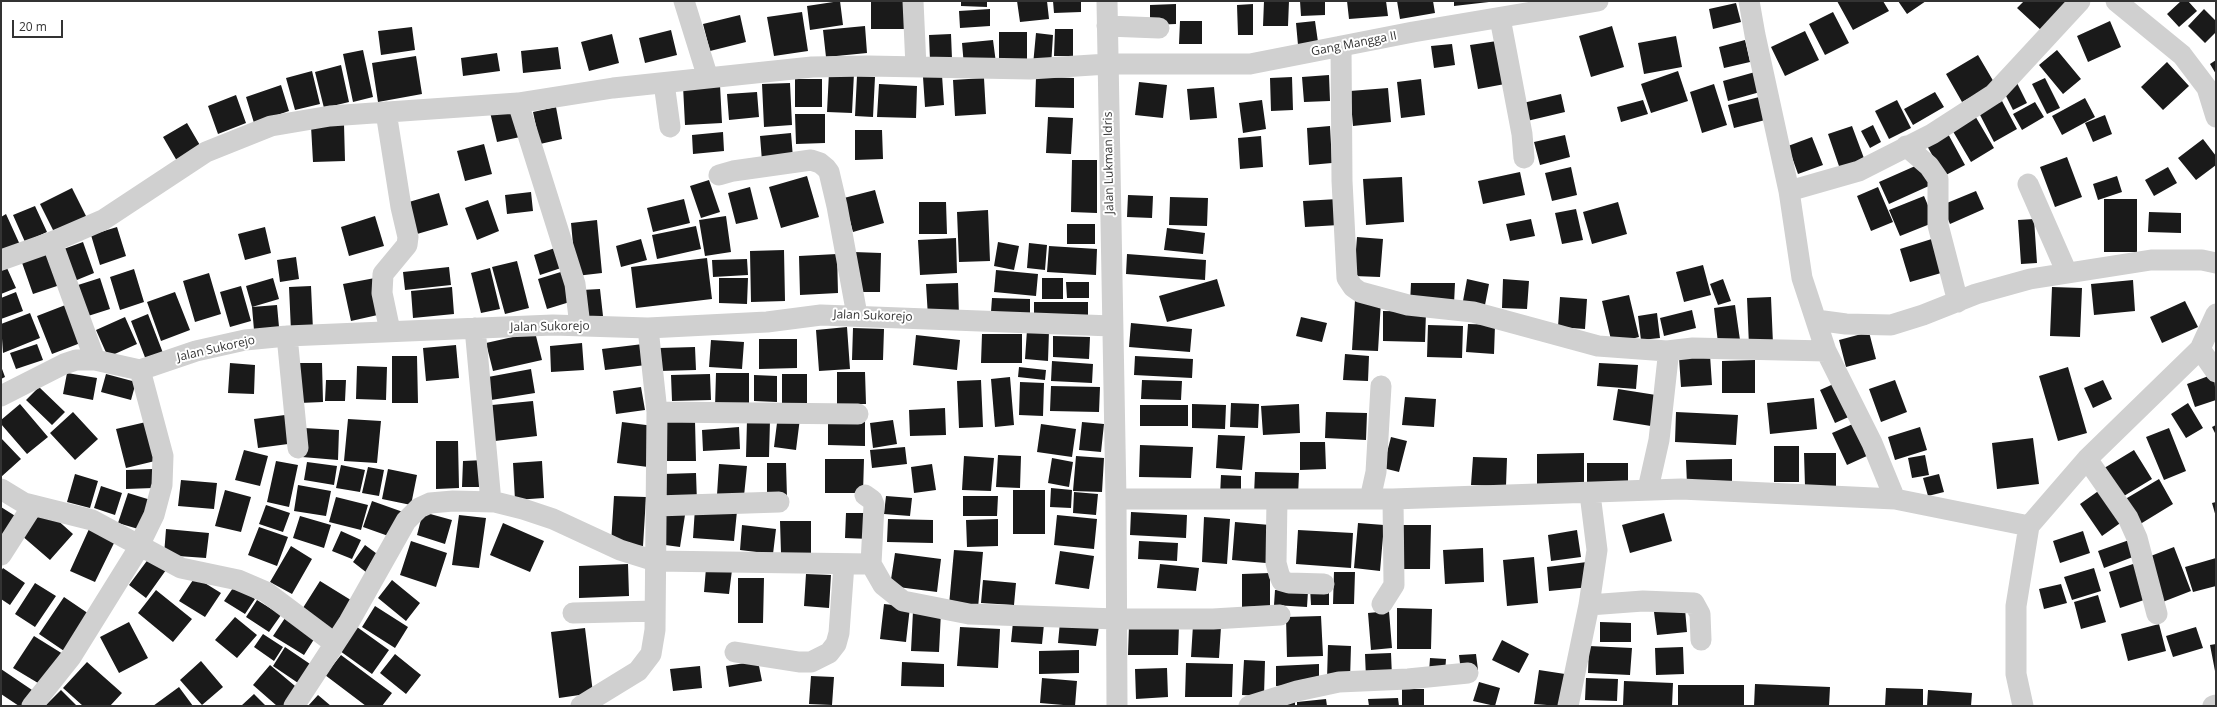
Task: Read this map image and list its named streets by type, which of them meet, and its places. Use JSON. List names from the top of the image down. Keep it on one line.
{"streets":{"street":["Gang Mangga II","Jalan Lukman Idris","Jalan Sukorejo"]},"crossings":[["Gang Mangga II","Jalan Lukman Idris"],["Jalan Lukman Idris","Jalan Sukorejo"]],"scale_bar":"20 m"}
